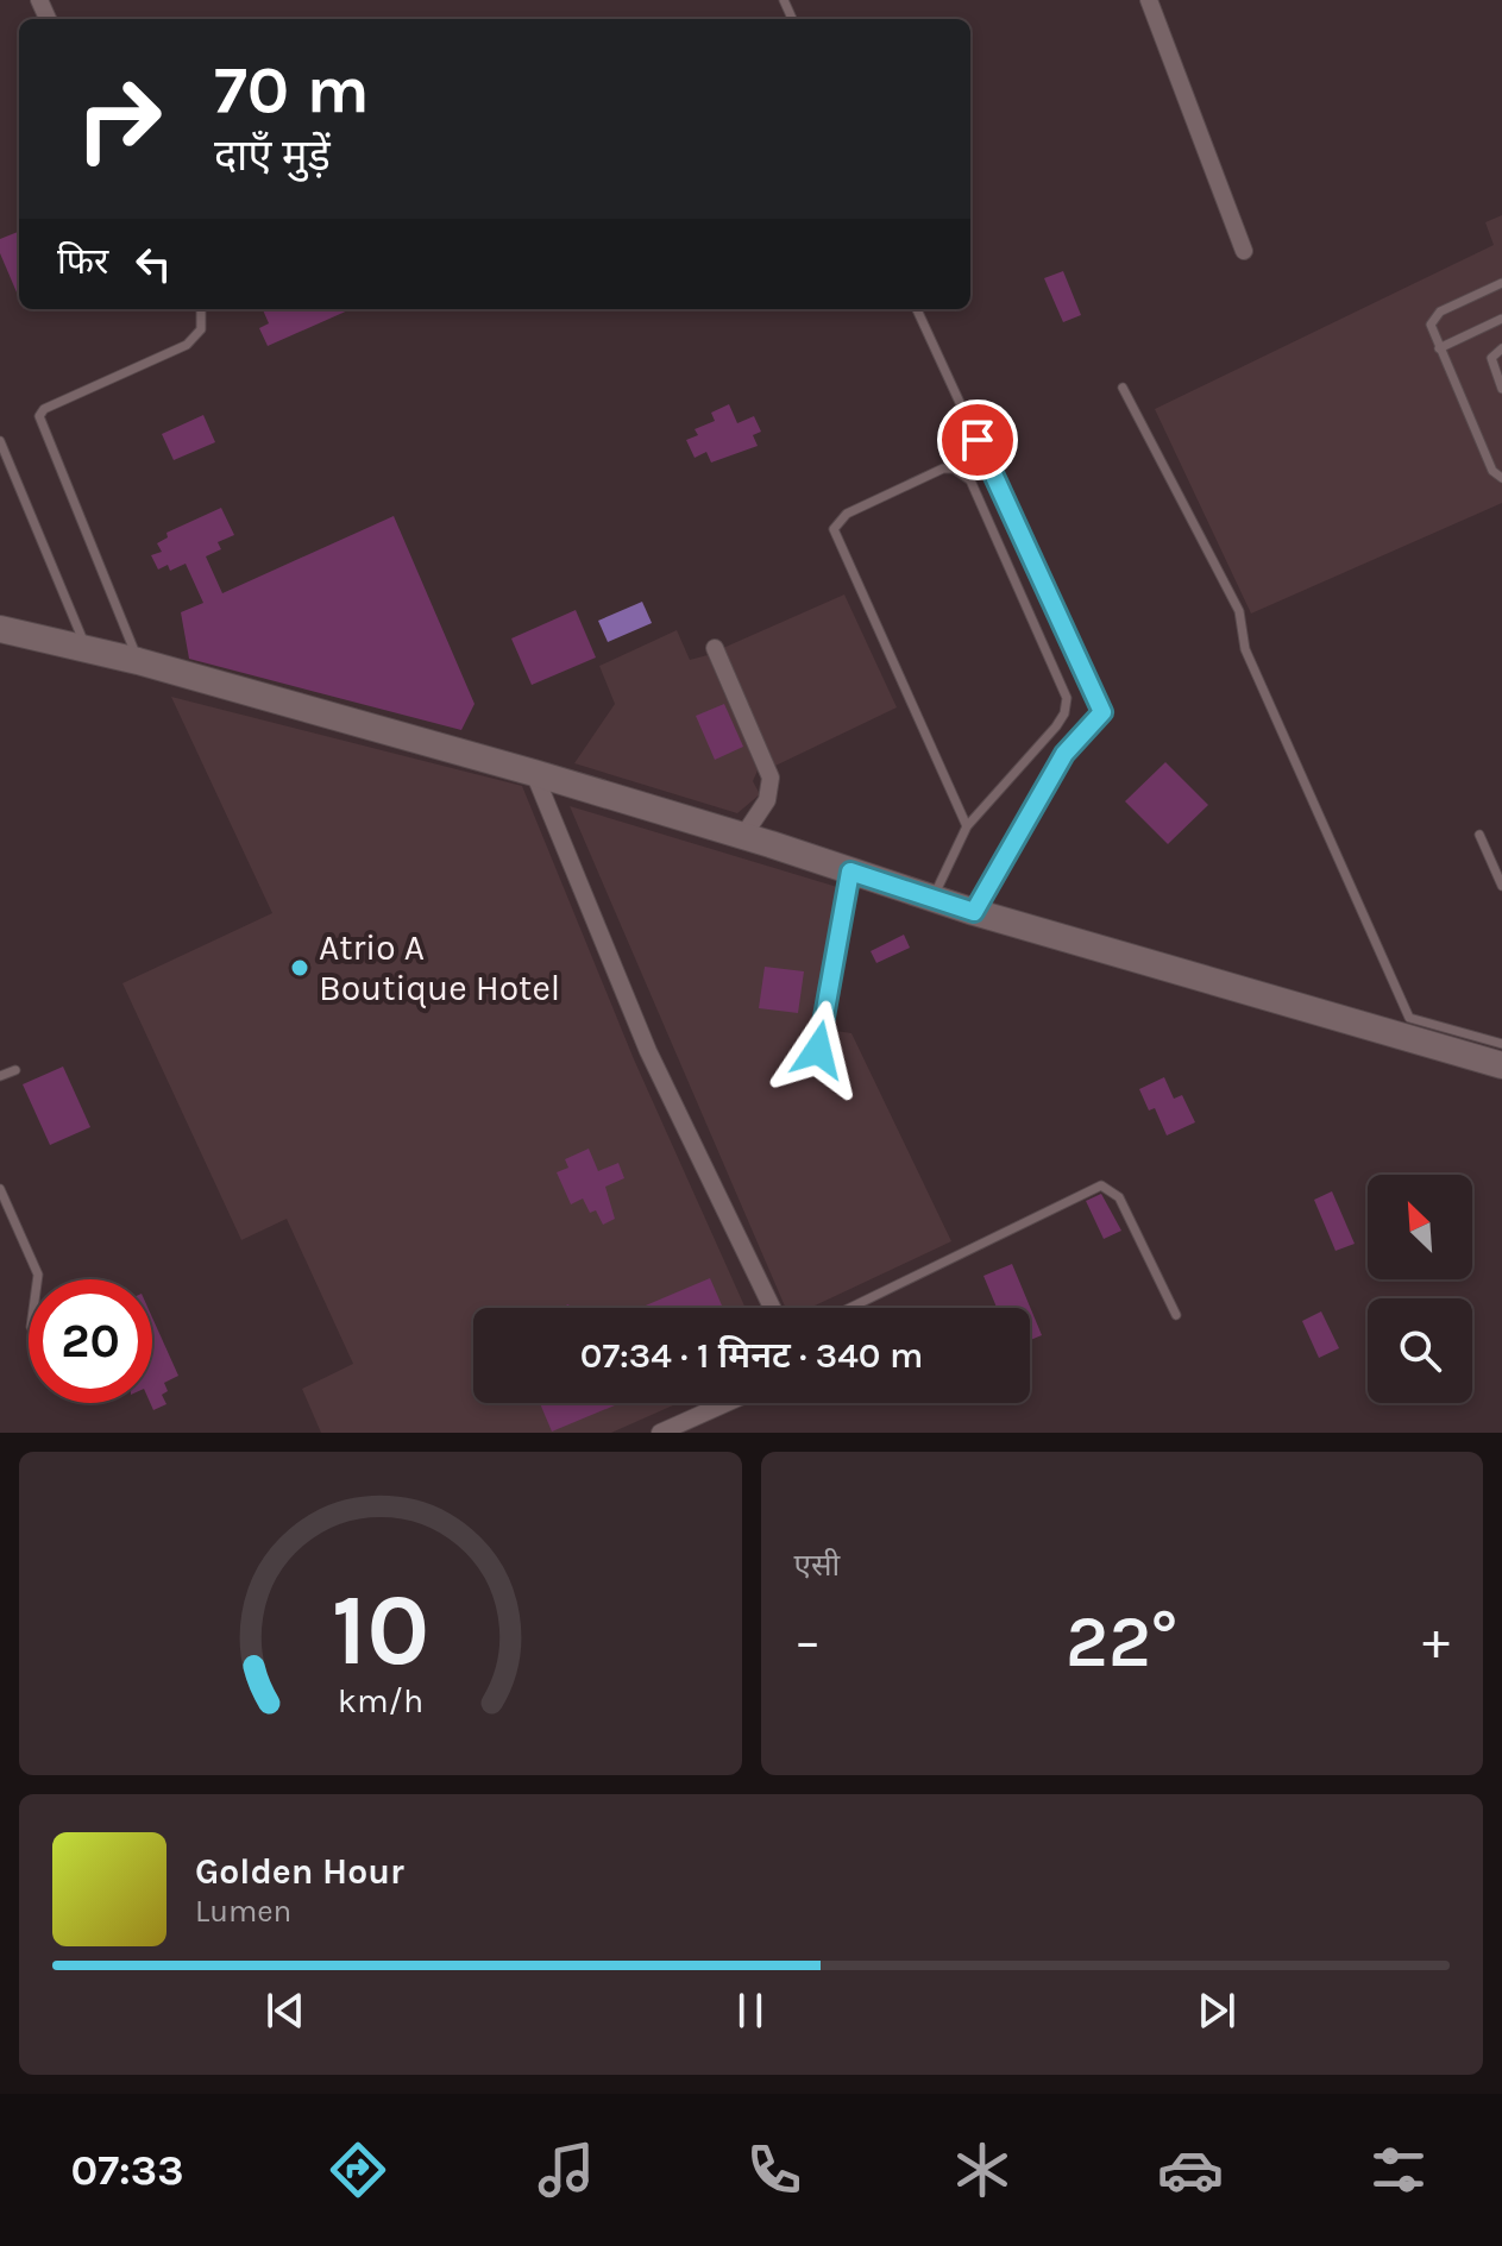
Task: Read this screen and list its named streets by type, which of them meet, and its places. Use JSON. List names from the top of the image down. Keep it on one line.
{"places":["Atrio A Boutique Hotel"],"north":"top left","page":{"turn":["70 m","दाएँ मुड़ें"],"then":"फिर","limit":"20","trip":"07:34 · 1 मिनट · 340 m","tile":"एसी","heat":["−","22°","+"],"song":["Golden Hour","Lumen"],"tabs":"07:33","gauge":["10","km/h"]}}
